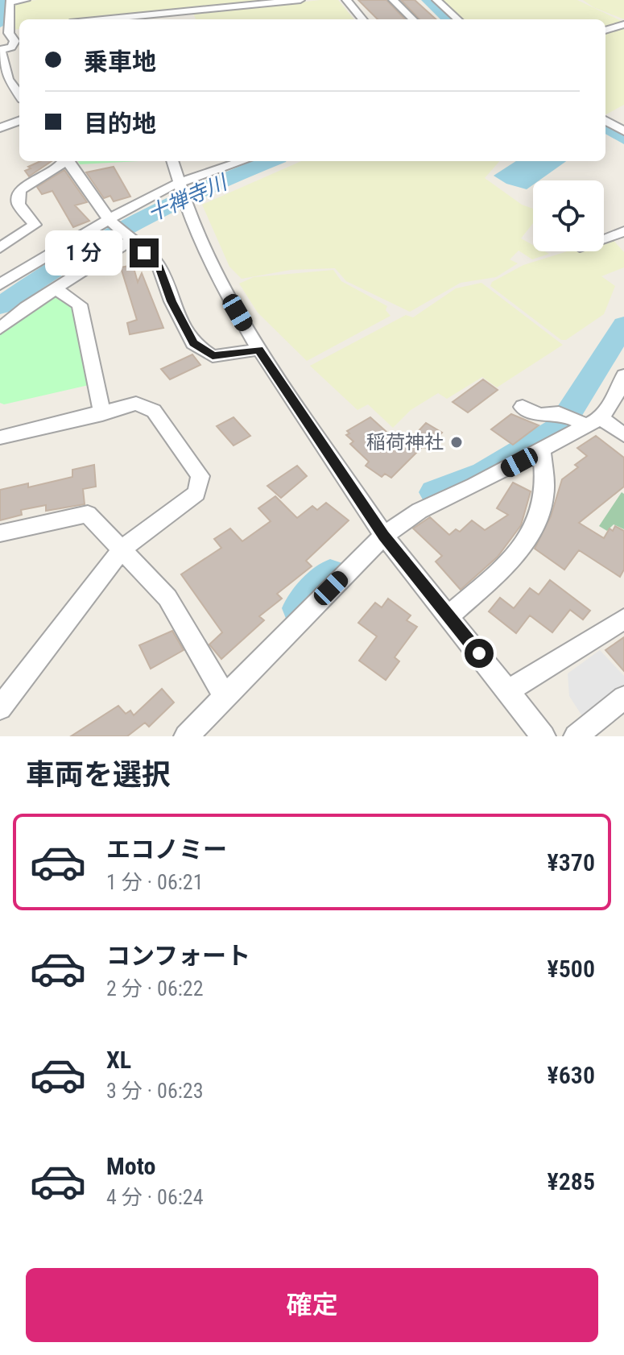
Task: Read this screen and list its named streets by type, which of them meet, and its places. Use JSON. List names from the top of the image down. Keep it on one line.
{"water":["十禅寺川"],"places":["稲荷神社"],"page":{"banner":["乗車地","目的地"],"bubble":"1 分","heading":"車両を選択","list":[{"name":"エコノミー","note":"1 分 · 06:21","value":"¥370"},{"name":"コンフォート","note":"2 分 · 06:22","value":"¥500"},{"name":"XL","note":"3 分 · 06:23","value":"¥630"},{"name":"Moto","note":"4 分 · 06:24","value":"¥285"}],"buttons":"確定"}}
